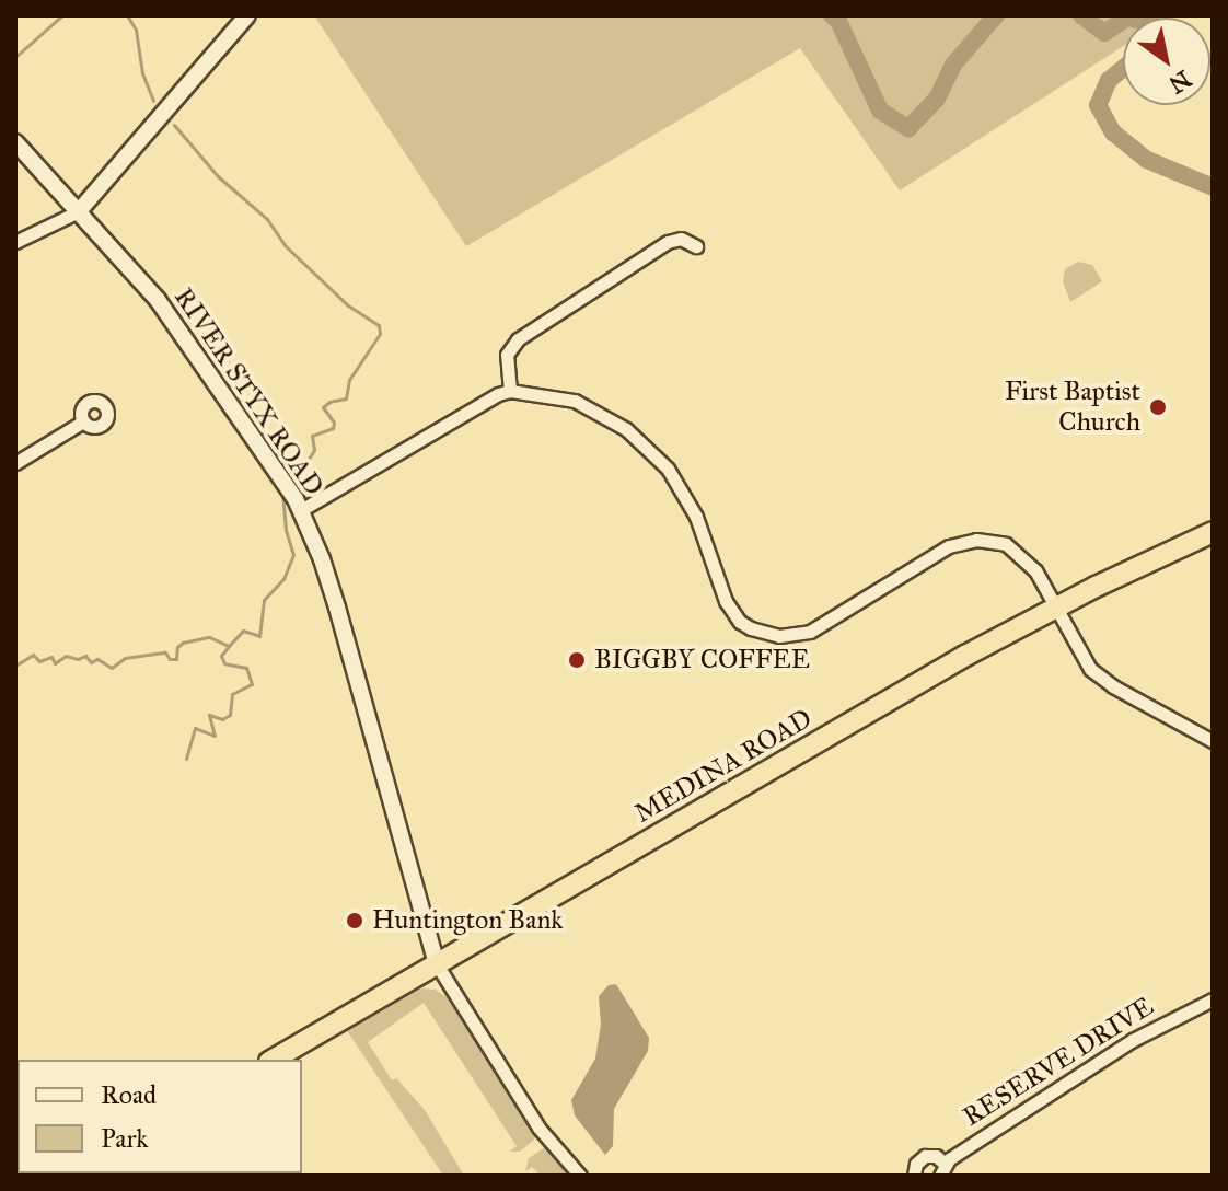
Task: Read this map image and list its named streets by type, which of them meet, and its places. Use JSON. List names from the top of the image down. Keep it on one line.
{"streets":{"highway":["MEDINA ROAD"],"street":["RIVER STYX ROAD","RESERVE DRIVE"]},"crossings":[["RIVER STYX ROAD","MEDINA ROAD"]],"places":["First Baptist Church","BIGGBY COFFEE","Huntington Bank"],"legend":["Road","Park"],"north":"bottom right"}
